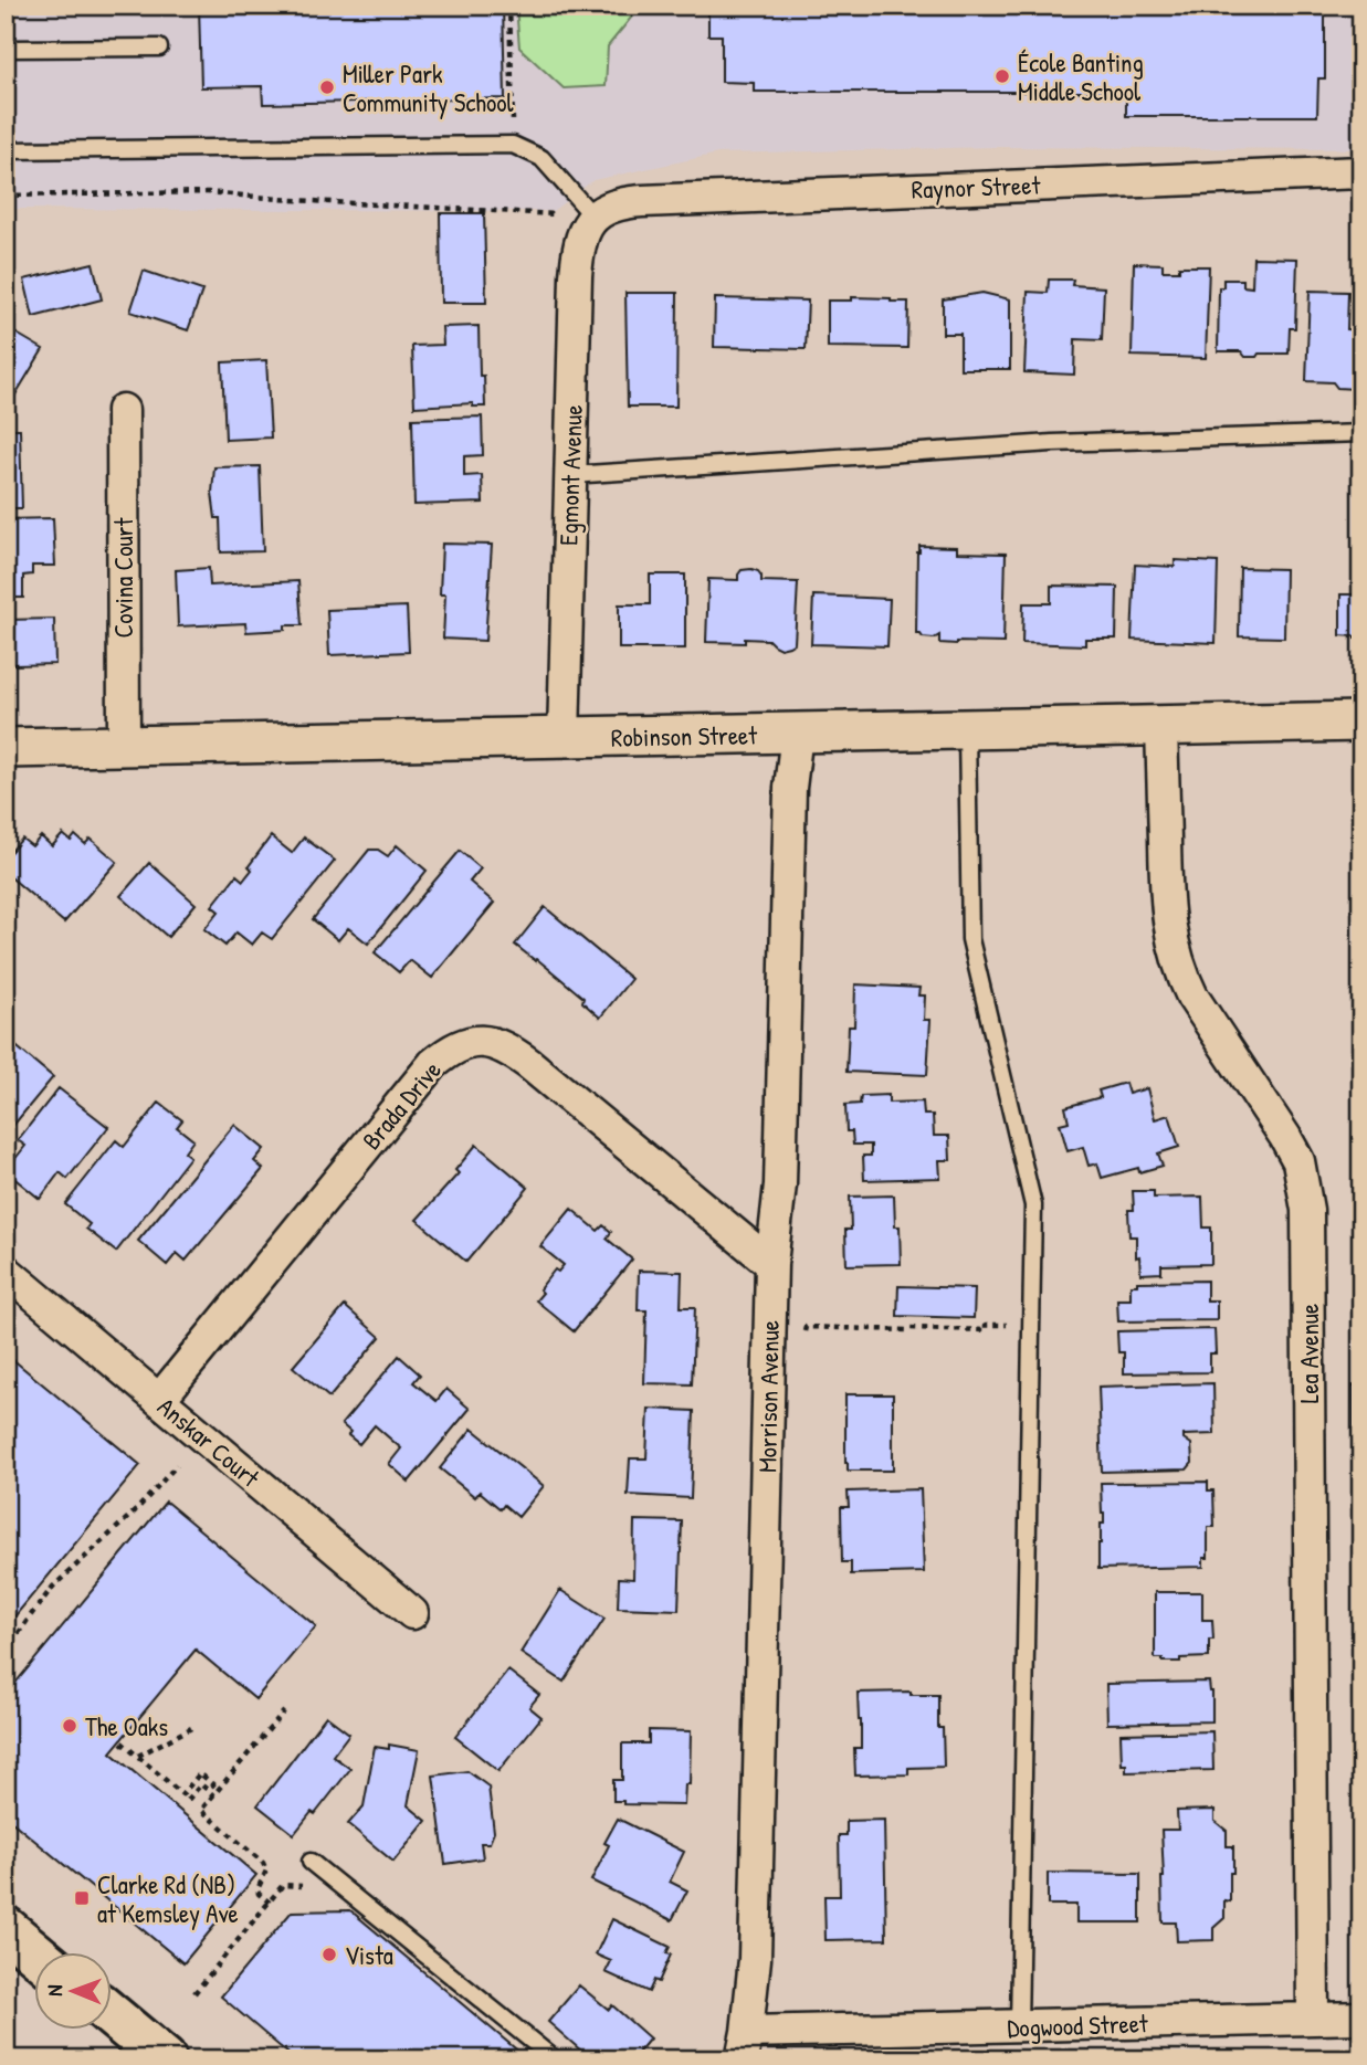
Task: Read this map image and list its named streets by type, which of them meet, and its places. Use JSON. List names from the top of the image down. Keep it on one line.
{"streets":{"street":["Raynor Street","Egmont Avenue","Covina Court","Robinson Street","Brada Drive","Lea Avenue","Morrison Avenue","Anskar Court","Dogwood Street"]},"crossings":[["Raynor Street","Egmont Avenue"],["Egmont Avenue","Robinson Street"],["Covina Court","Robinson Street"],["Robinson Street","Lea Avenue"],["Robinson Street","Morrison Avenue"],["Brada Drive","Morrison Avenue"],["Brada Drive","Anskar Court"],["Lea Avenue","Dogwood Street"],["Morrison Avenue","Dogwood Street"]],"places":{"other":["École Banting Middle School","Miller Park Community School","The Oaks","Vista"],"transit":["Clarke Rd (NB) at Kemsley Ave"]},"north":"left"}
